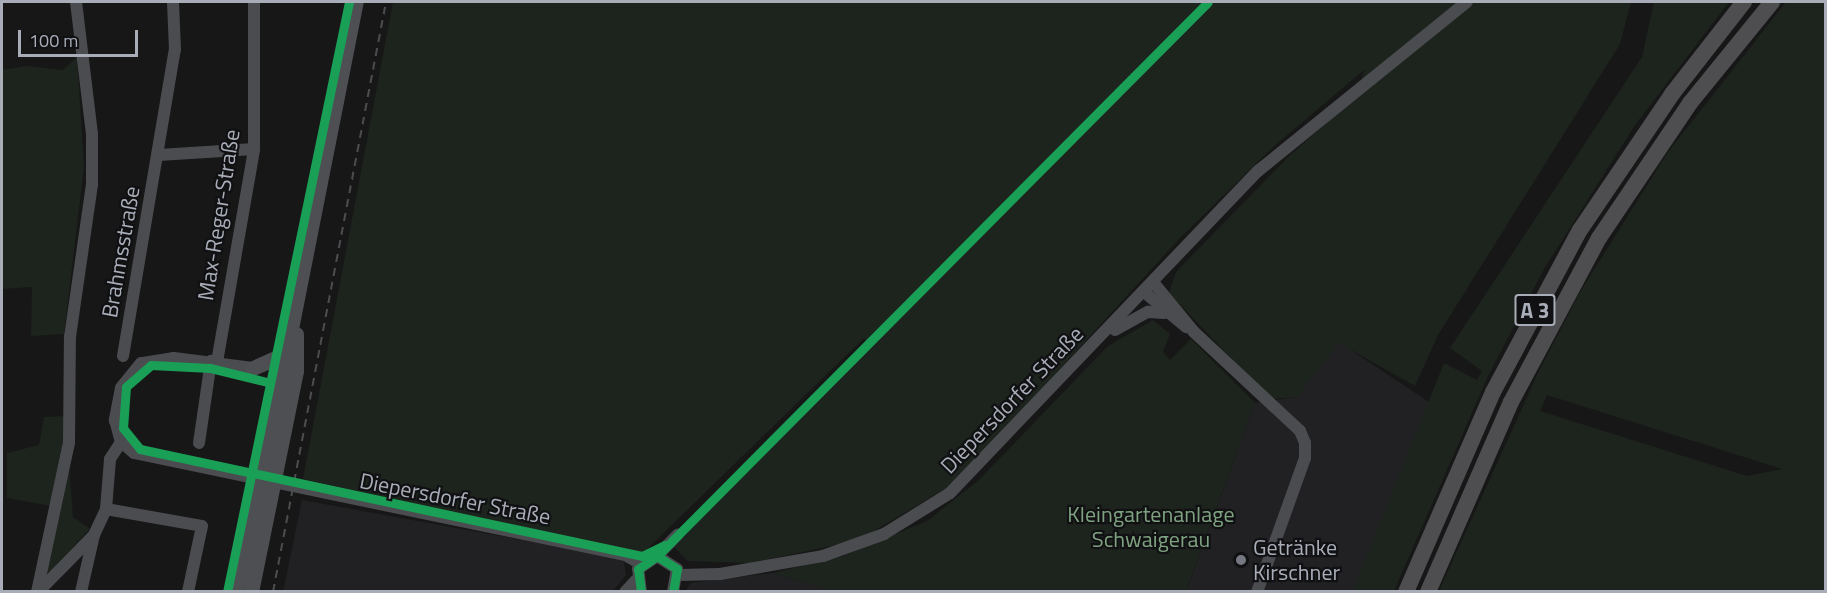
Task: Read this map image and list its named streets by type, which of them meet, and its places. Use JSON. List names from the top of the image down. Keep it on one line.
{"streets":{"highway":["A 3"],"street":["Max-Reger-Straße","Brahmsstraße","Diepersdorfer Straße"]},"parks":["Kleingartenanlage Schwaigerau"],"places":["Getränke Kirschner"],"scale_bar":"100 m"}
